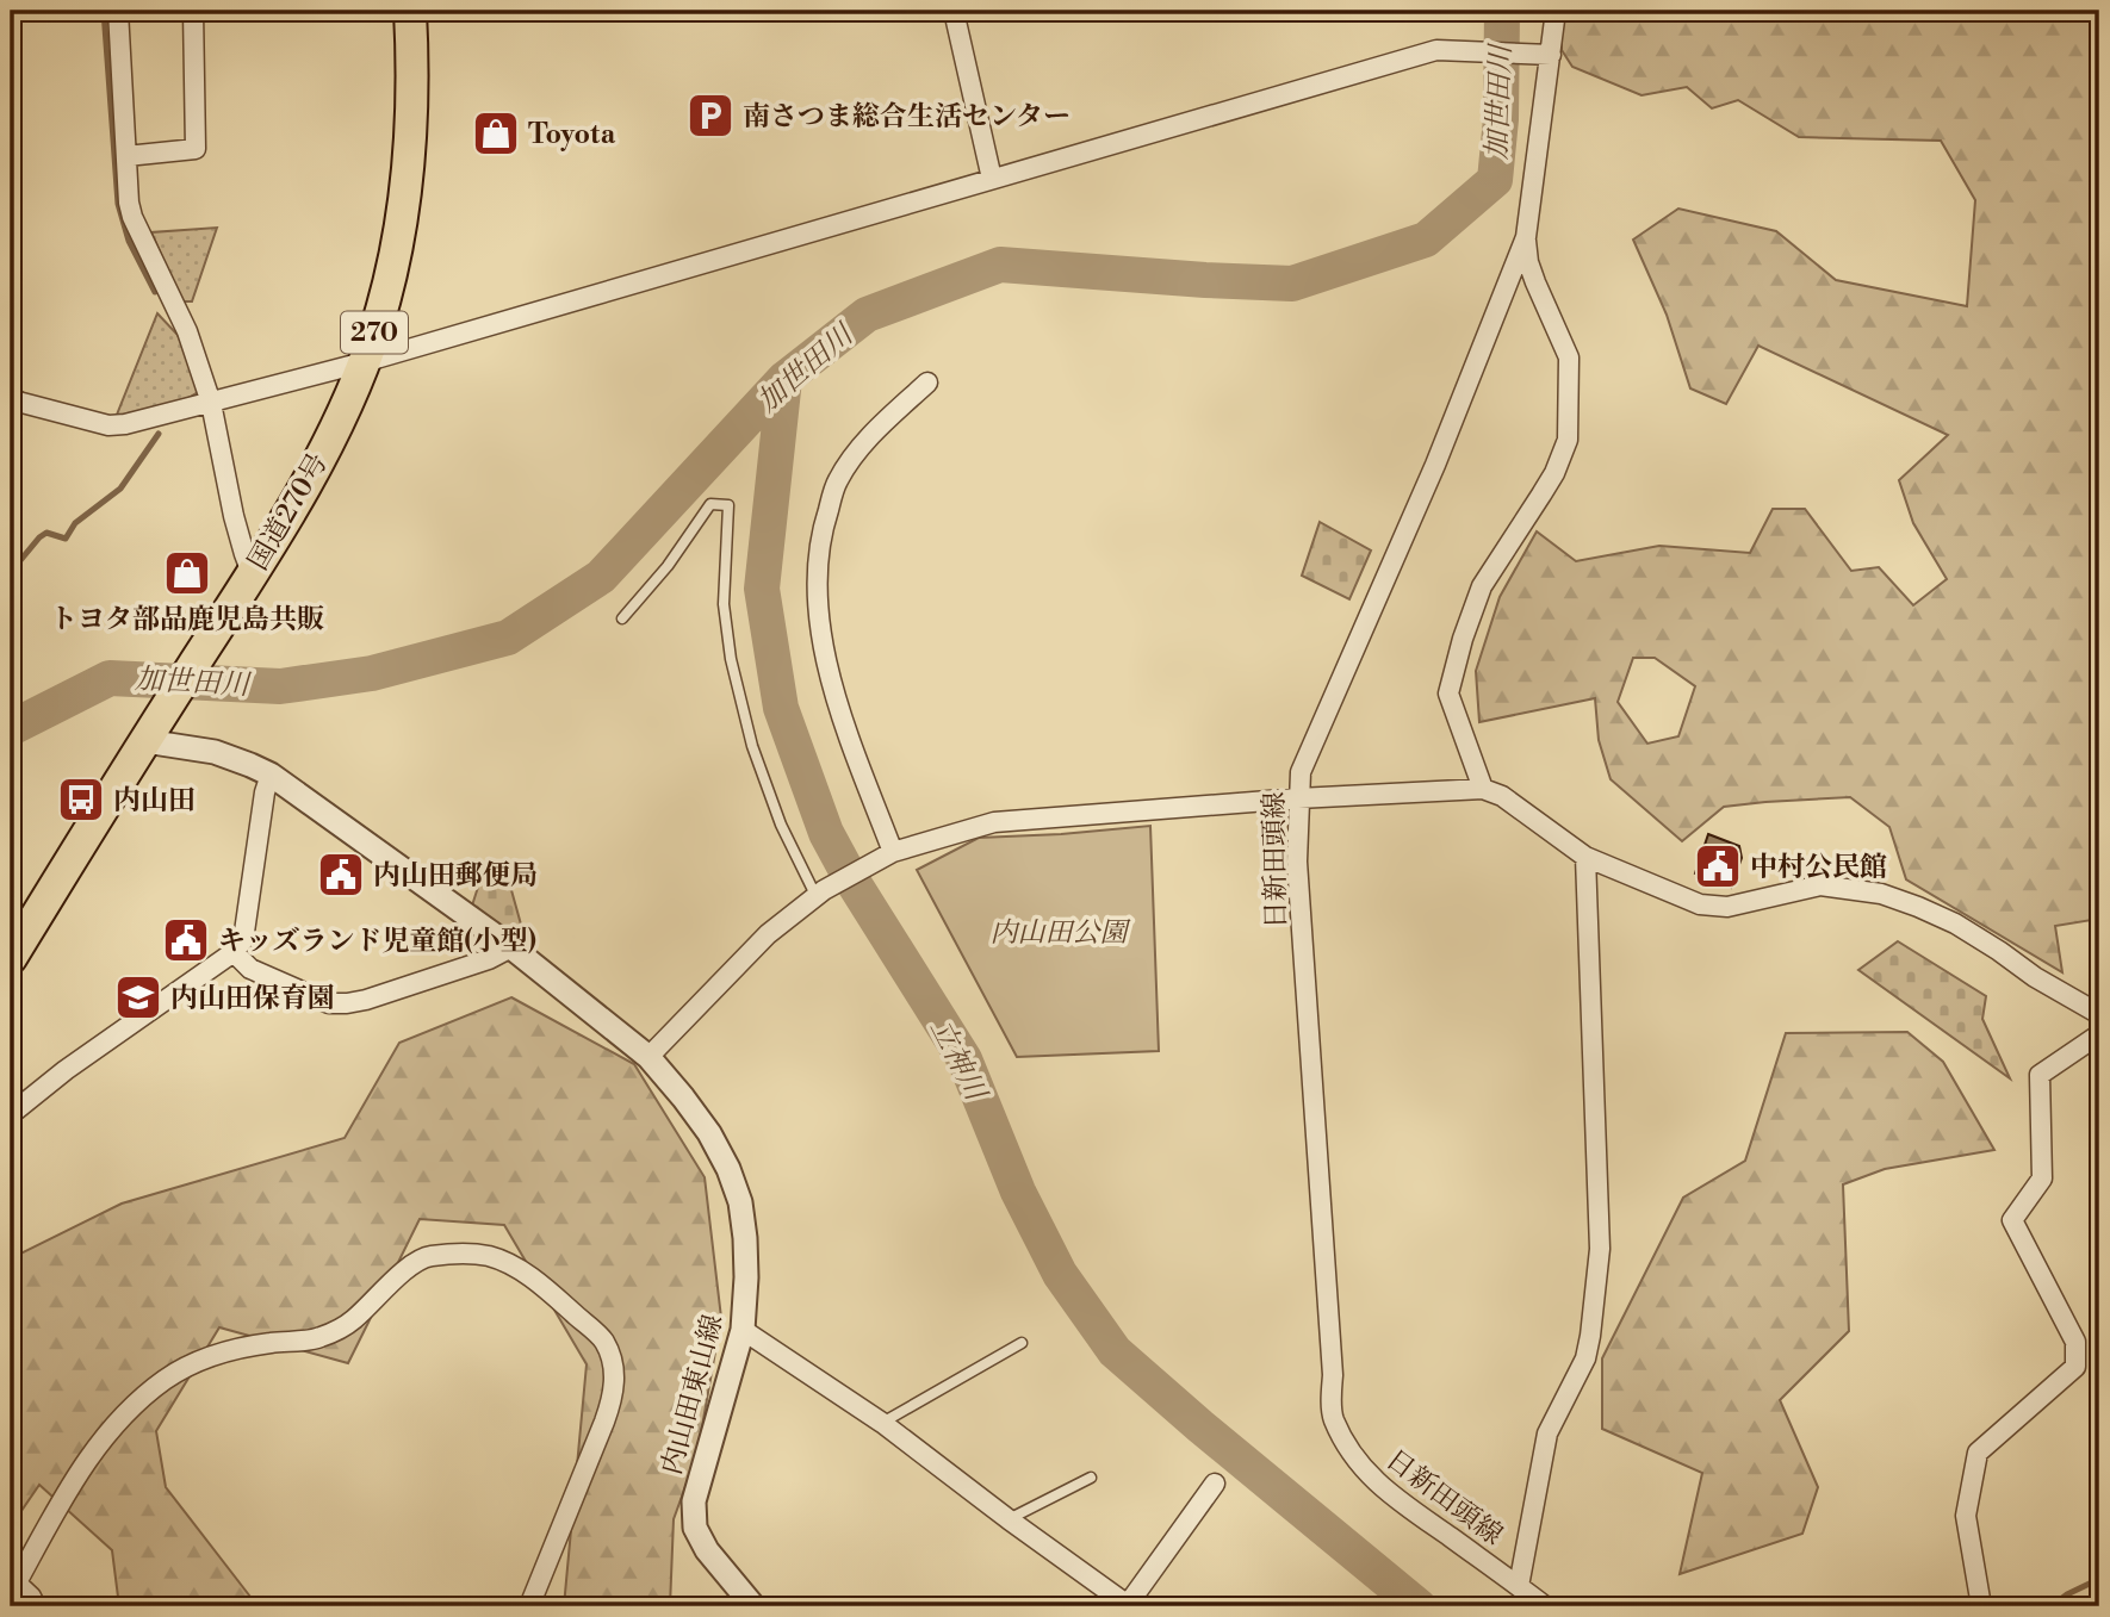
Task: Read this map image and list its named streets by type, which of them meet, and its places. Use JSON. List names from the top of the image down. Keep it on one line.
{"streets":{"highway":["270","国道270号"],"street":["日新田頭線","内山田東山線"]},"crossings":[["国道270号","内山田東山線"]],"water":["加世田川","立神川"],"parks":["内山田公園"],"places":{"parking":["南さつま総合生活センター"],"shop":["Toyota","トヨタ部品鹿児島共販"],"bus stop":["内山田"],"public building":["中村公民館","内山田郵便局","キッズランド児童館(小型)"],"school or university":["内山田保育園"]}}
